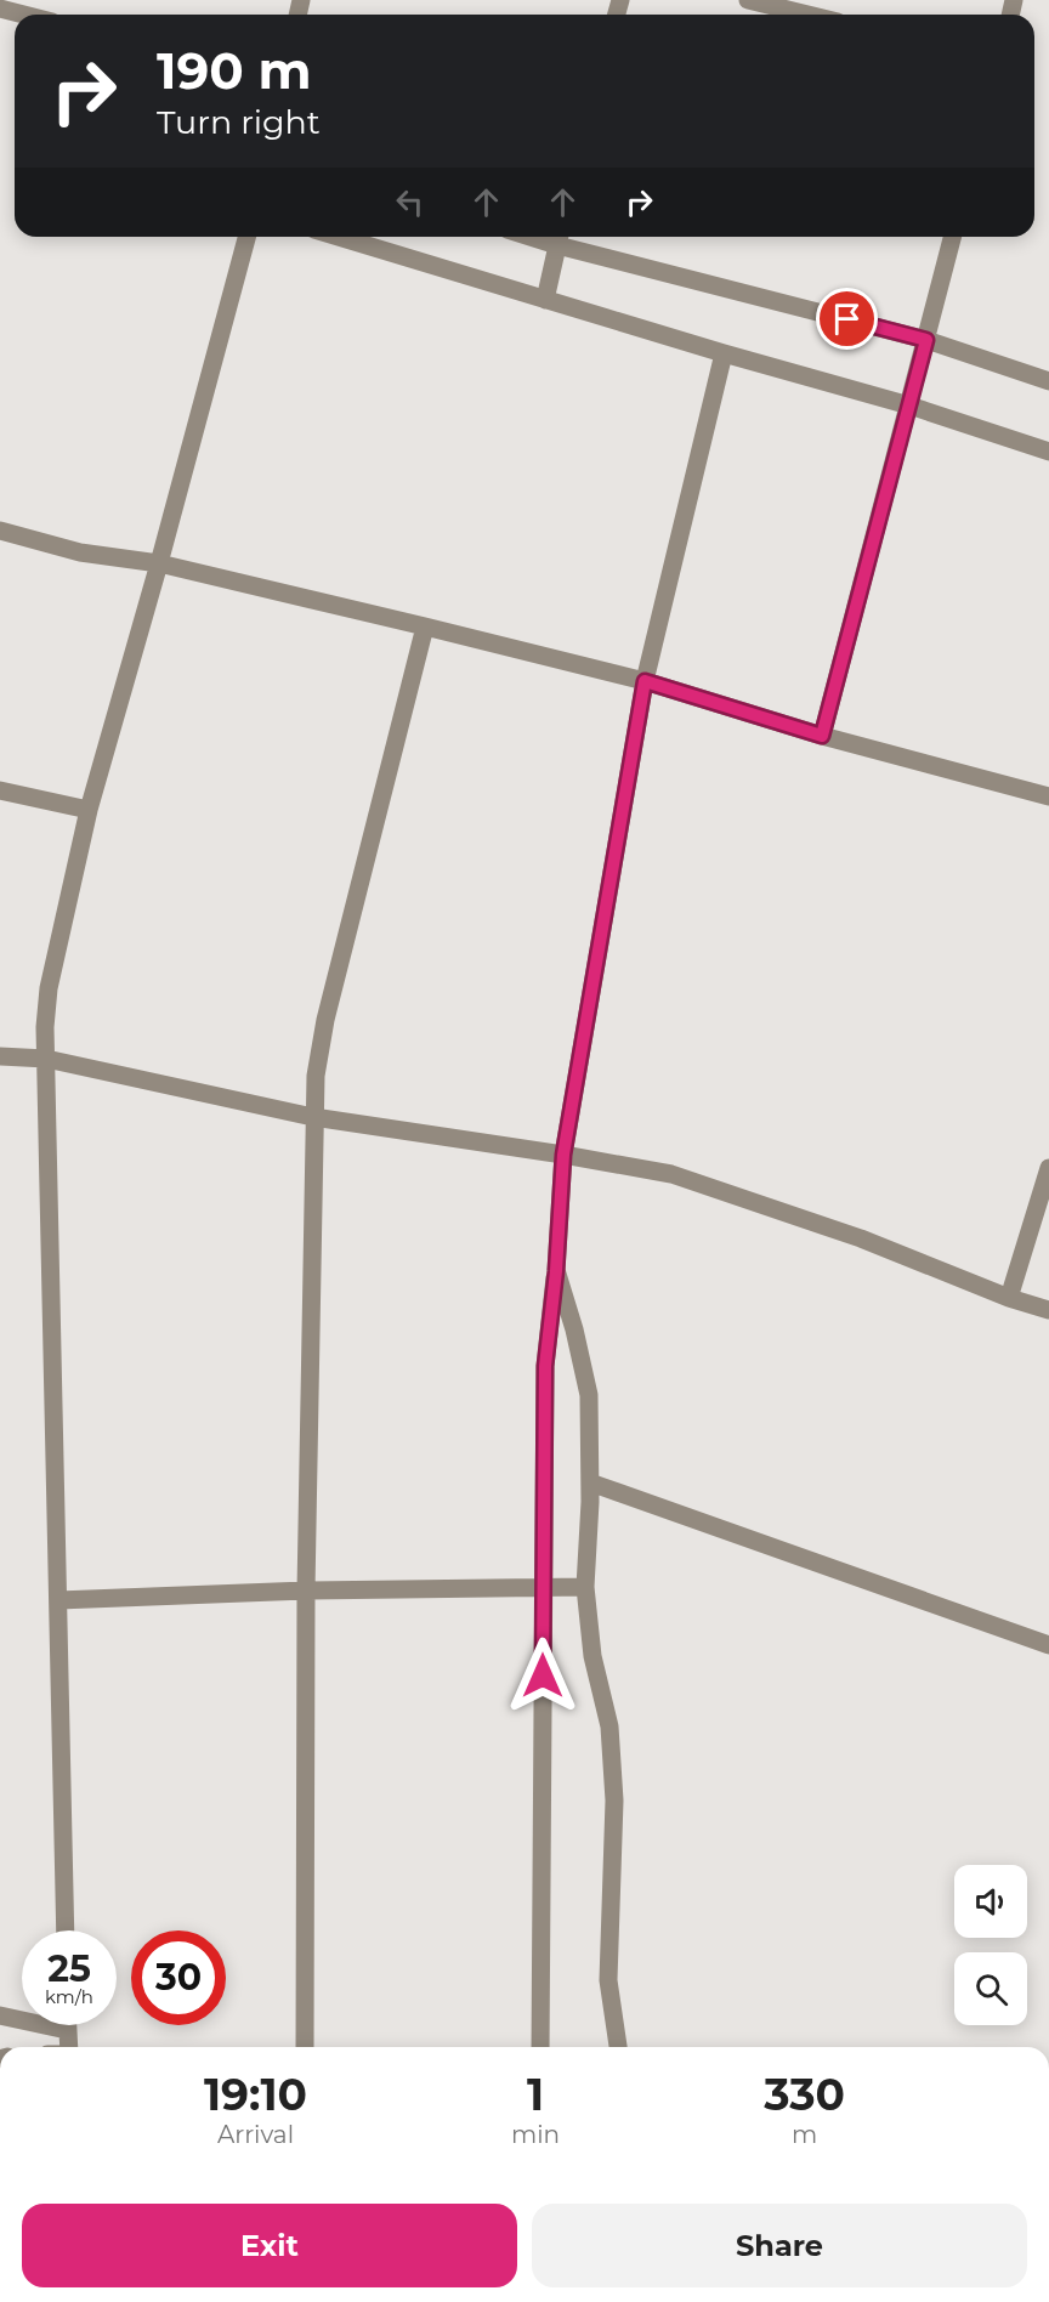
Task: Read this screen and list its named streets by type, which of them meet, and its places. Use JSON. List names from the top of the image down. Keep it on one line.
{"page":{"turn":["190 m","Turn right"],"speed":"25 km/h","limit":"30","eta":["19:10","Arrival","1","min","330","m"],"buttons":["Exit","Share"]}}
